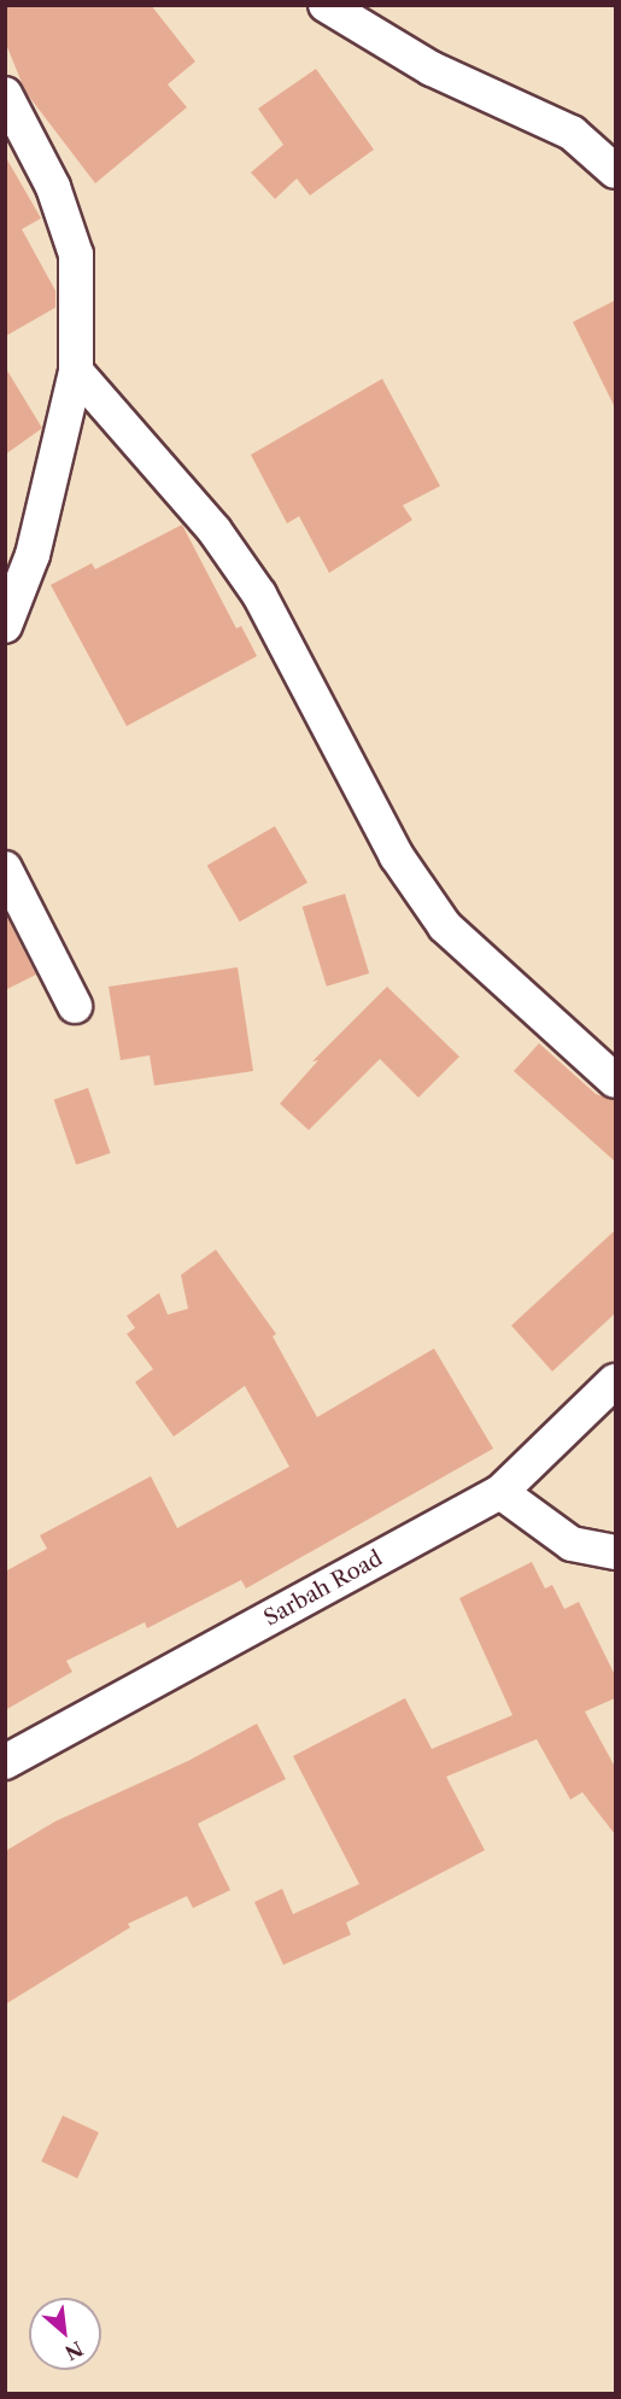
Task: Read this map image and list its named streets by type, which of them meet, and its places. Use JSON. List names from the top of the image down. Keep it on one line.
{"streets":{"street":["Sarbah Road"]},"north":"bottom right"}
